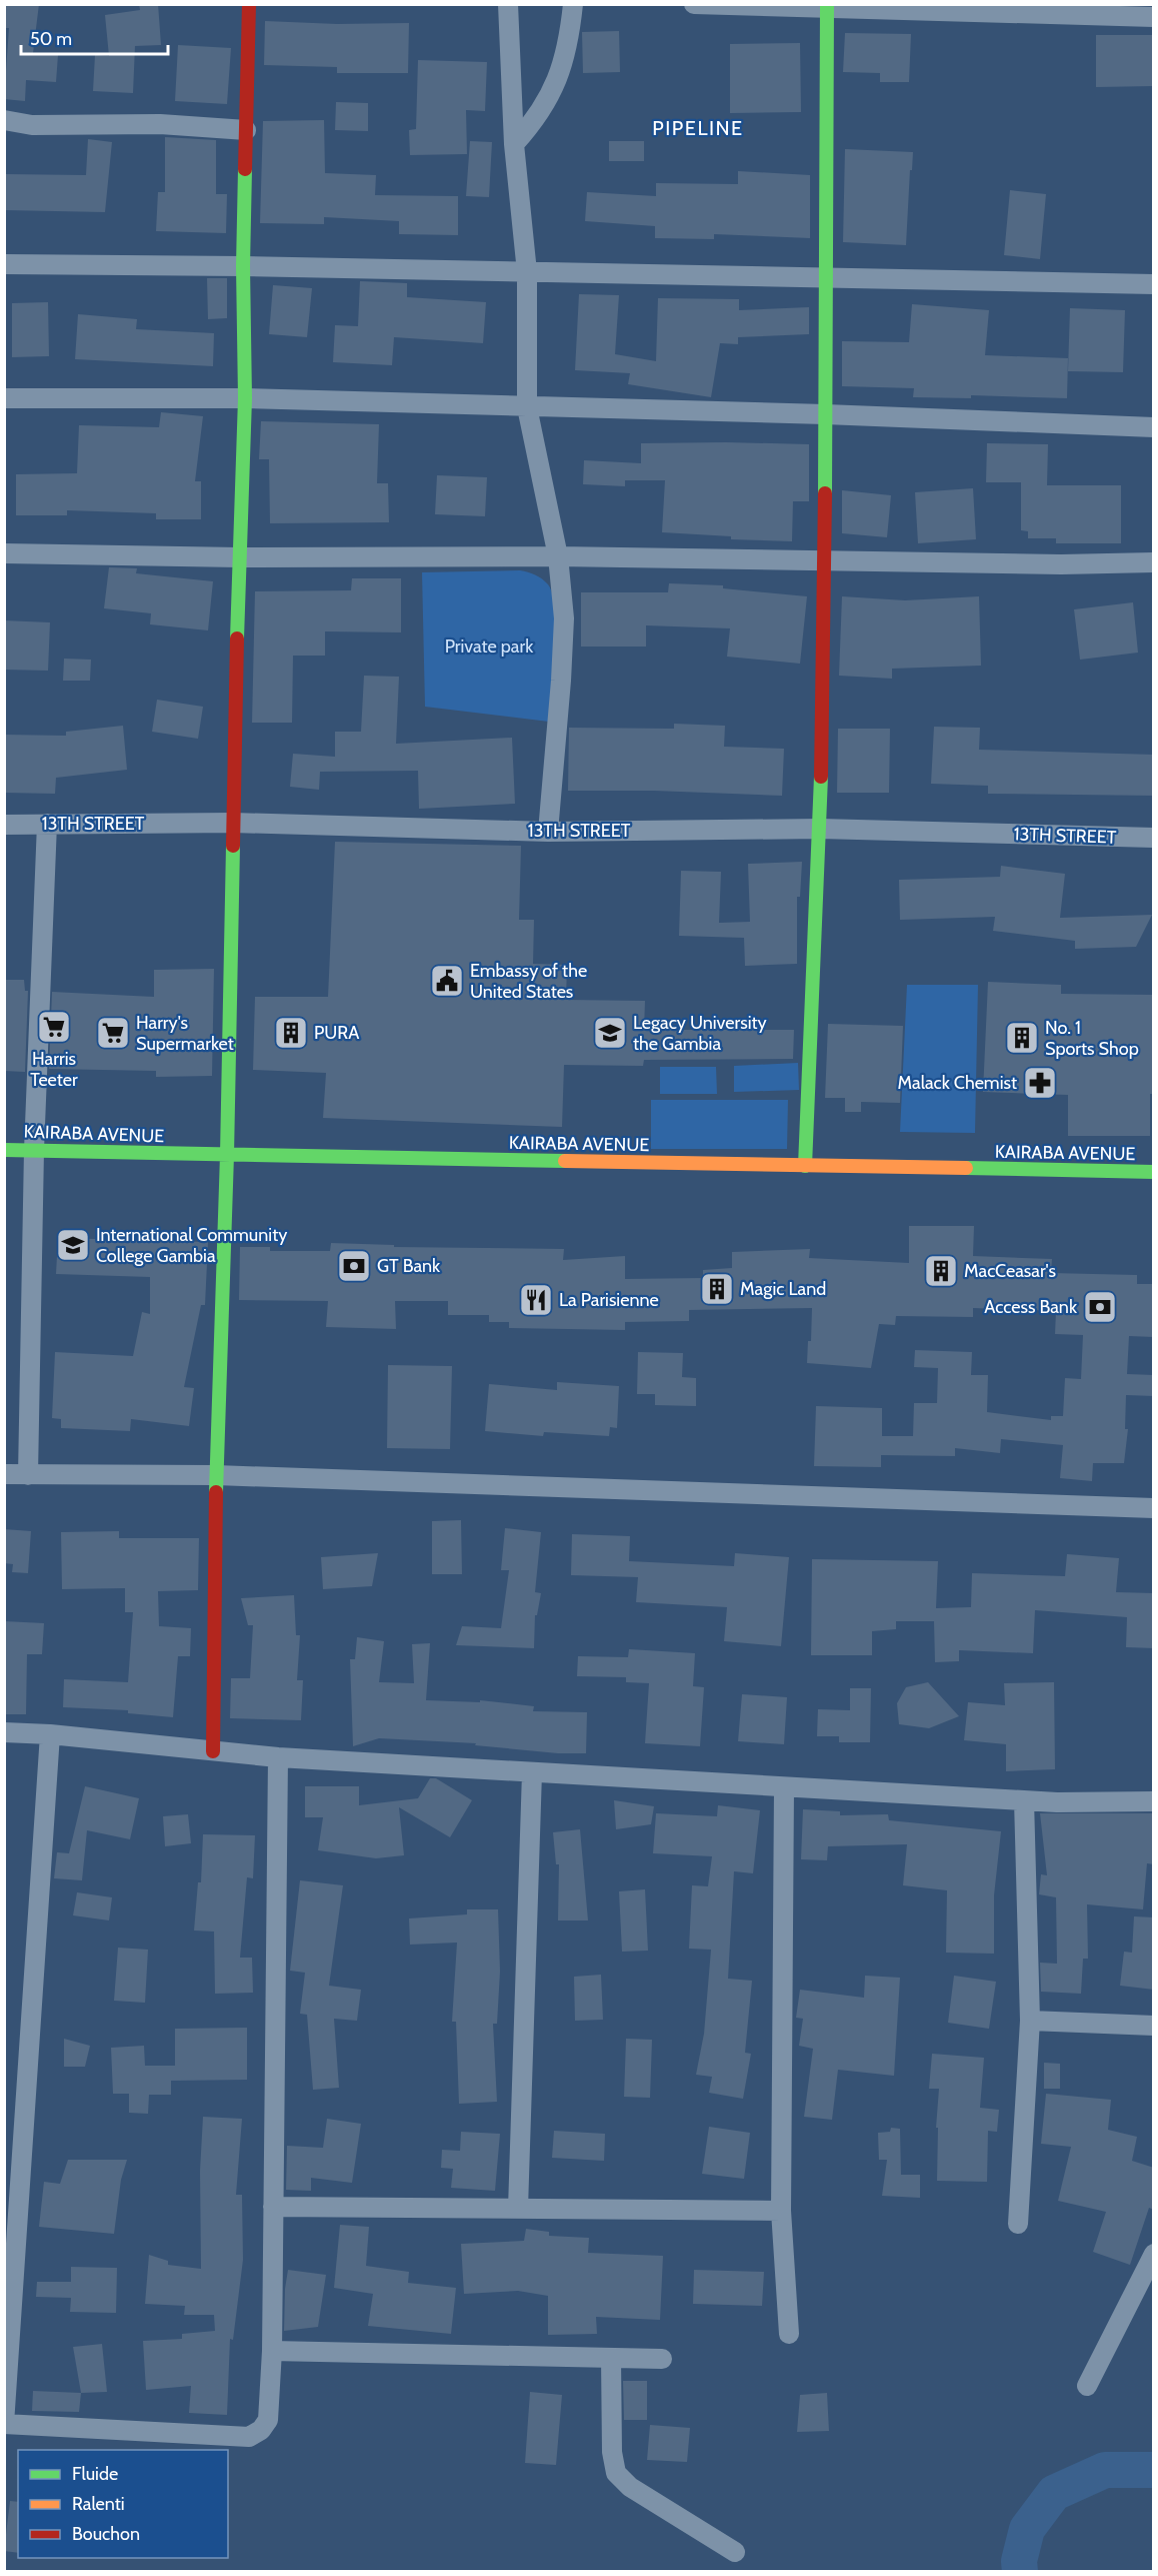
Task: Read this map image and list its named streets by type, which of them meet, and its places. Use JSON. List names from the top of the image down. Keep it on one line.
{"streets":{"street":["13TH STREET","KAIRABA AVENUE"]},"districts":["PIPELINE"],"parks":["Private park"],"places":{"public building":["Embassy of the United States"],"supermarket":["Harris Teeter","Harry's Supermarket"],"building":["PURA","No. 1 Sports Shop","MacCeasar's","Magic Land"],"school or university":["Legacy University the Gambia","International Community College Gambia"],"pharmacy":["Malack Chemist"],"bank":["GT Bank","Access Bank"],"restaurant":["La Parisienne"]},"legend":["Fluide","Ralenti","Bouchon"],"scale_bar":"50 m"}
